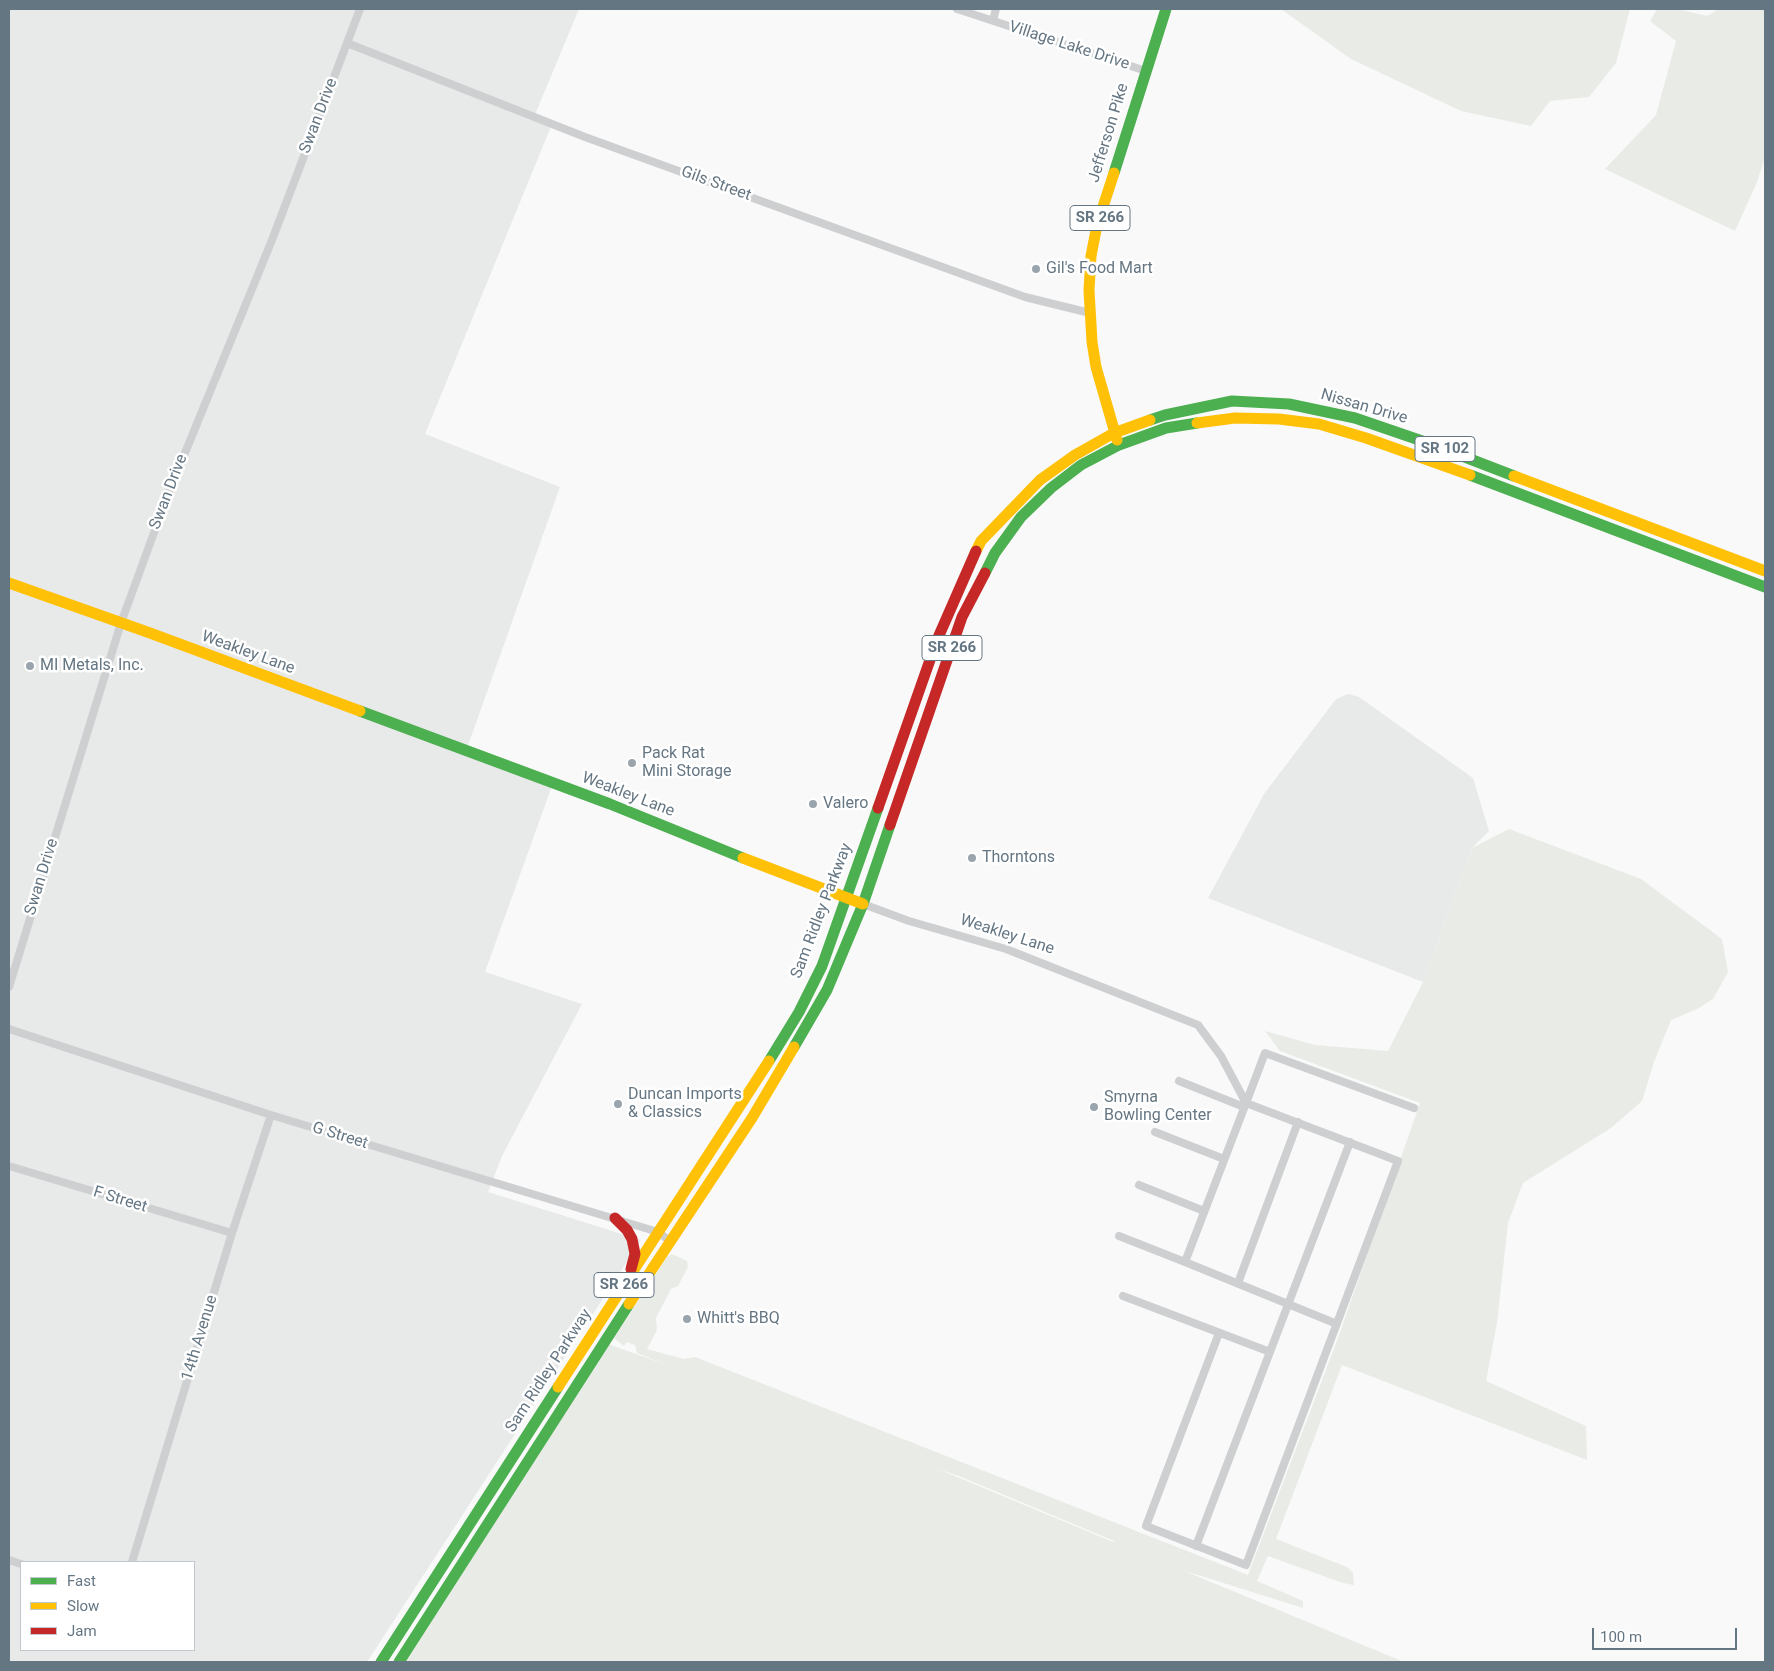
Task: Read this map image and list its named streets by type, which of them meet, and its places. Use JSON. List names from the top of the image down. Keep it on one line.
{"streets":{"main road":["Jefferson Pike","SR 266","Nissan Drive","SR 102","Weakley Lane","Sam Ridley Parkway"],"street":["Village Lake Drive","Swan Drive","Gils Street","G Street","F Street","14th Avenue"]},"crossings":[["Village Lake Drive","Jefferson Pike"],["Swan Drive","Gils Street"],["Swan Drive","Weakley Lane"],["Jefferson Pike","Gils Street"],["Jefferson Pike","Nissan Drive"],["Jefferson Pike","Sam Ridley Parkway"],["Nissan Drive","Sam Ridley Parkway"],["Weakley Lane","Sam Ridley Parkway"],["Sam Ridley Parkway","G Street"],["G Street","14th Avenue"],["F Street","14th Avenue"]],"places":["Gil's Food Mart","MI Metals, Inc.","Pack Rat Mini Storage","Valero","Thorntons","Duncan Imports & Classics","Smyrna Bowling Center","Whitt's BBQ"],"legend":["Fast","Slow","Jam"],"scale_bar":"100 m"}
